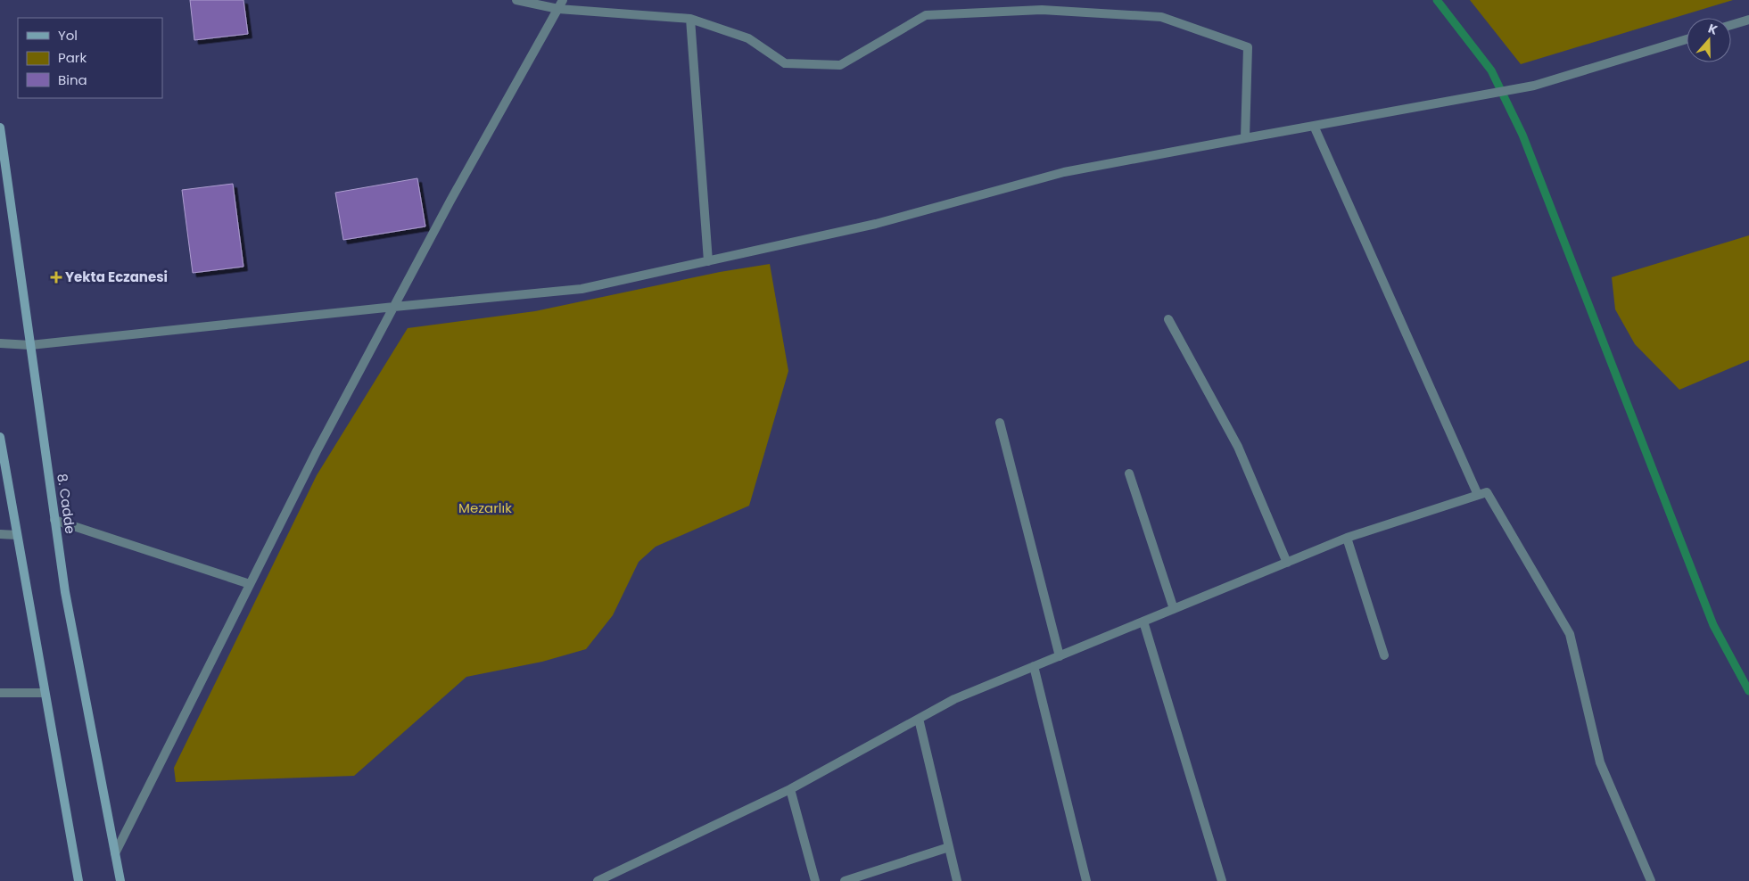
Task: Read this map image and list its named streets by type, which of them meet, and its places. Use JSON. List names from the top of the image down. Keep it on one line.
{"streets":{"street":["8. Cadde"]},"parks":["Mezarlık"],"places":{"health":["Yekta Eczanesi"]},"legend":["Yol","Park","Bina"],"north":"top"}
